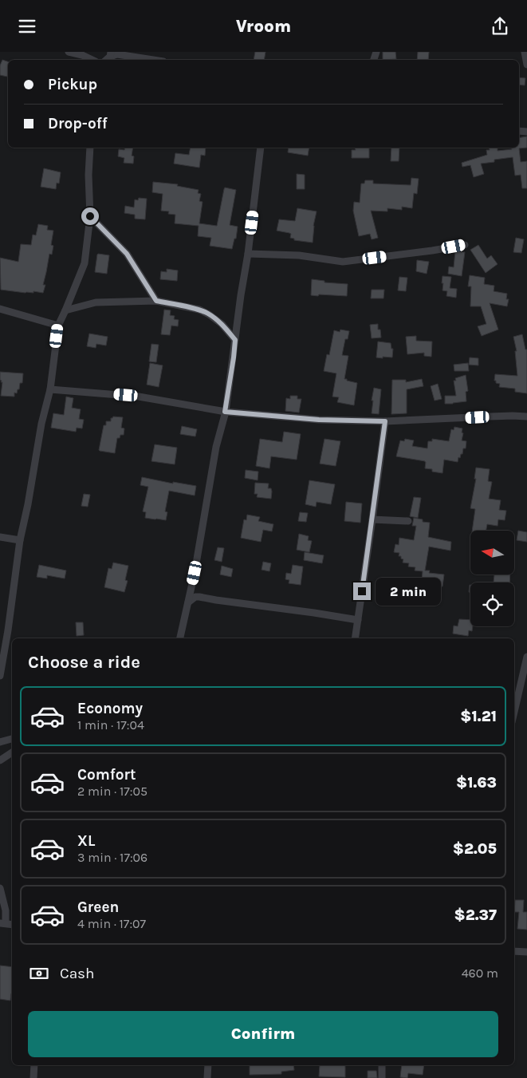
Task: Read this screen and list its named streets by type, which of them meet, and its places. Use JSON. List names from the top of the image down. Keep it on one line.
{"north":"left","page":{"header":"Vroom","banner":["Pickup","Drop-off"],"bubble":"2 min","heading":"Choose a ride","list":[{"name":"Economy","note":"1 min · 17:04","value":"$1.21"},{"name":"Comfort","note":"2 min · 17:05","value":"$1.63"},{"name":"XL","note":"3 min · 17:06","value":"$2.05"},{"name":"Green","note":"4 min · 17:07","value":"$2.37"}],"pay":["Cash","460 m"],"buttons":"Confirm"}}
